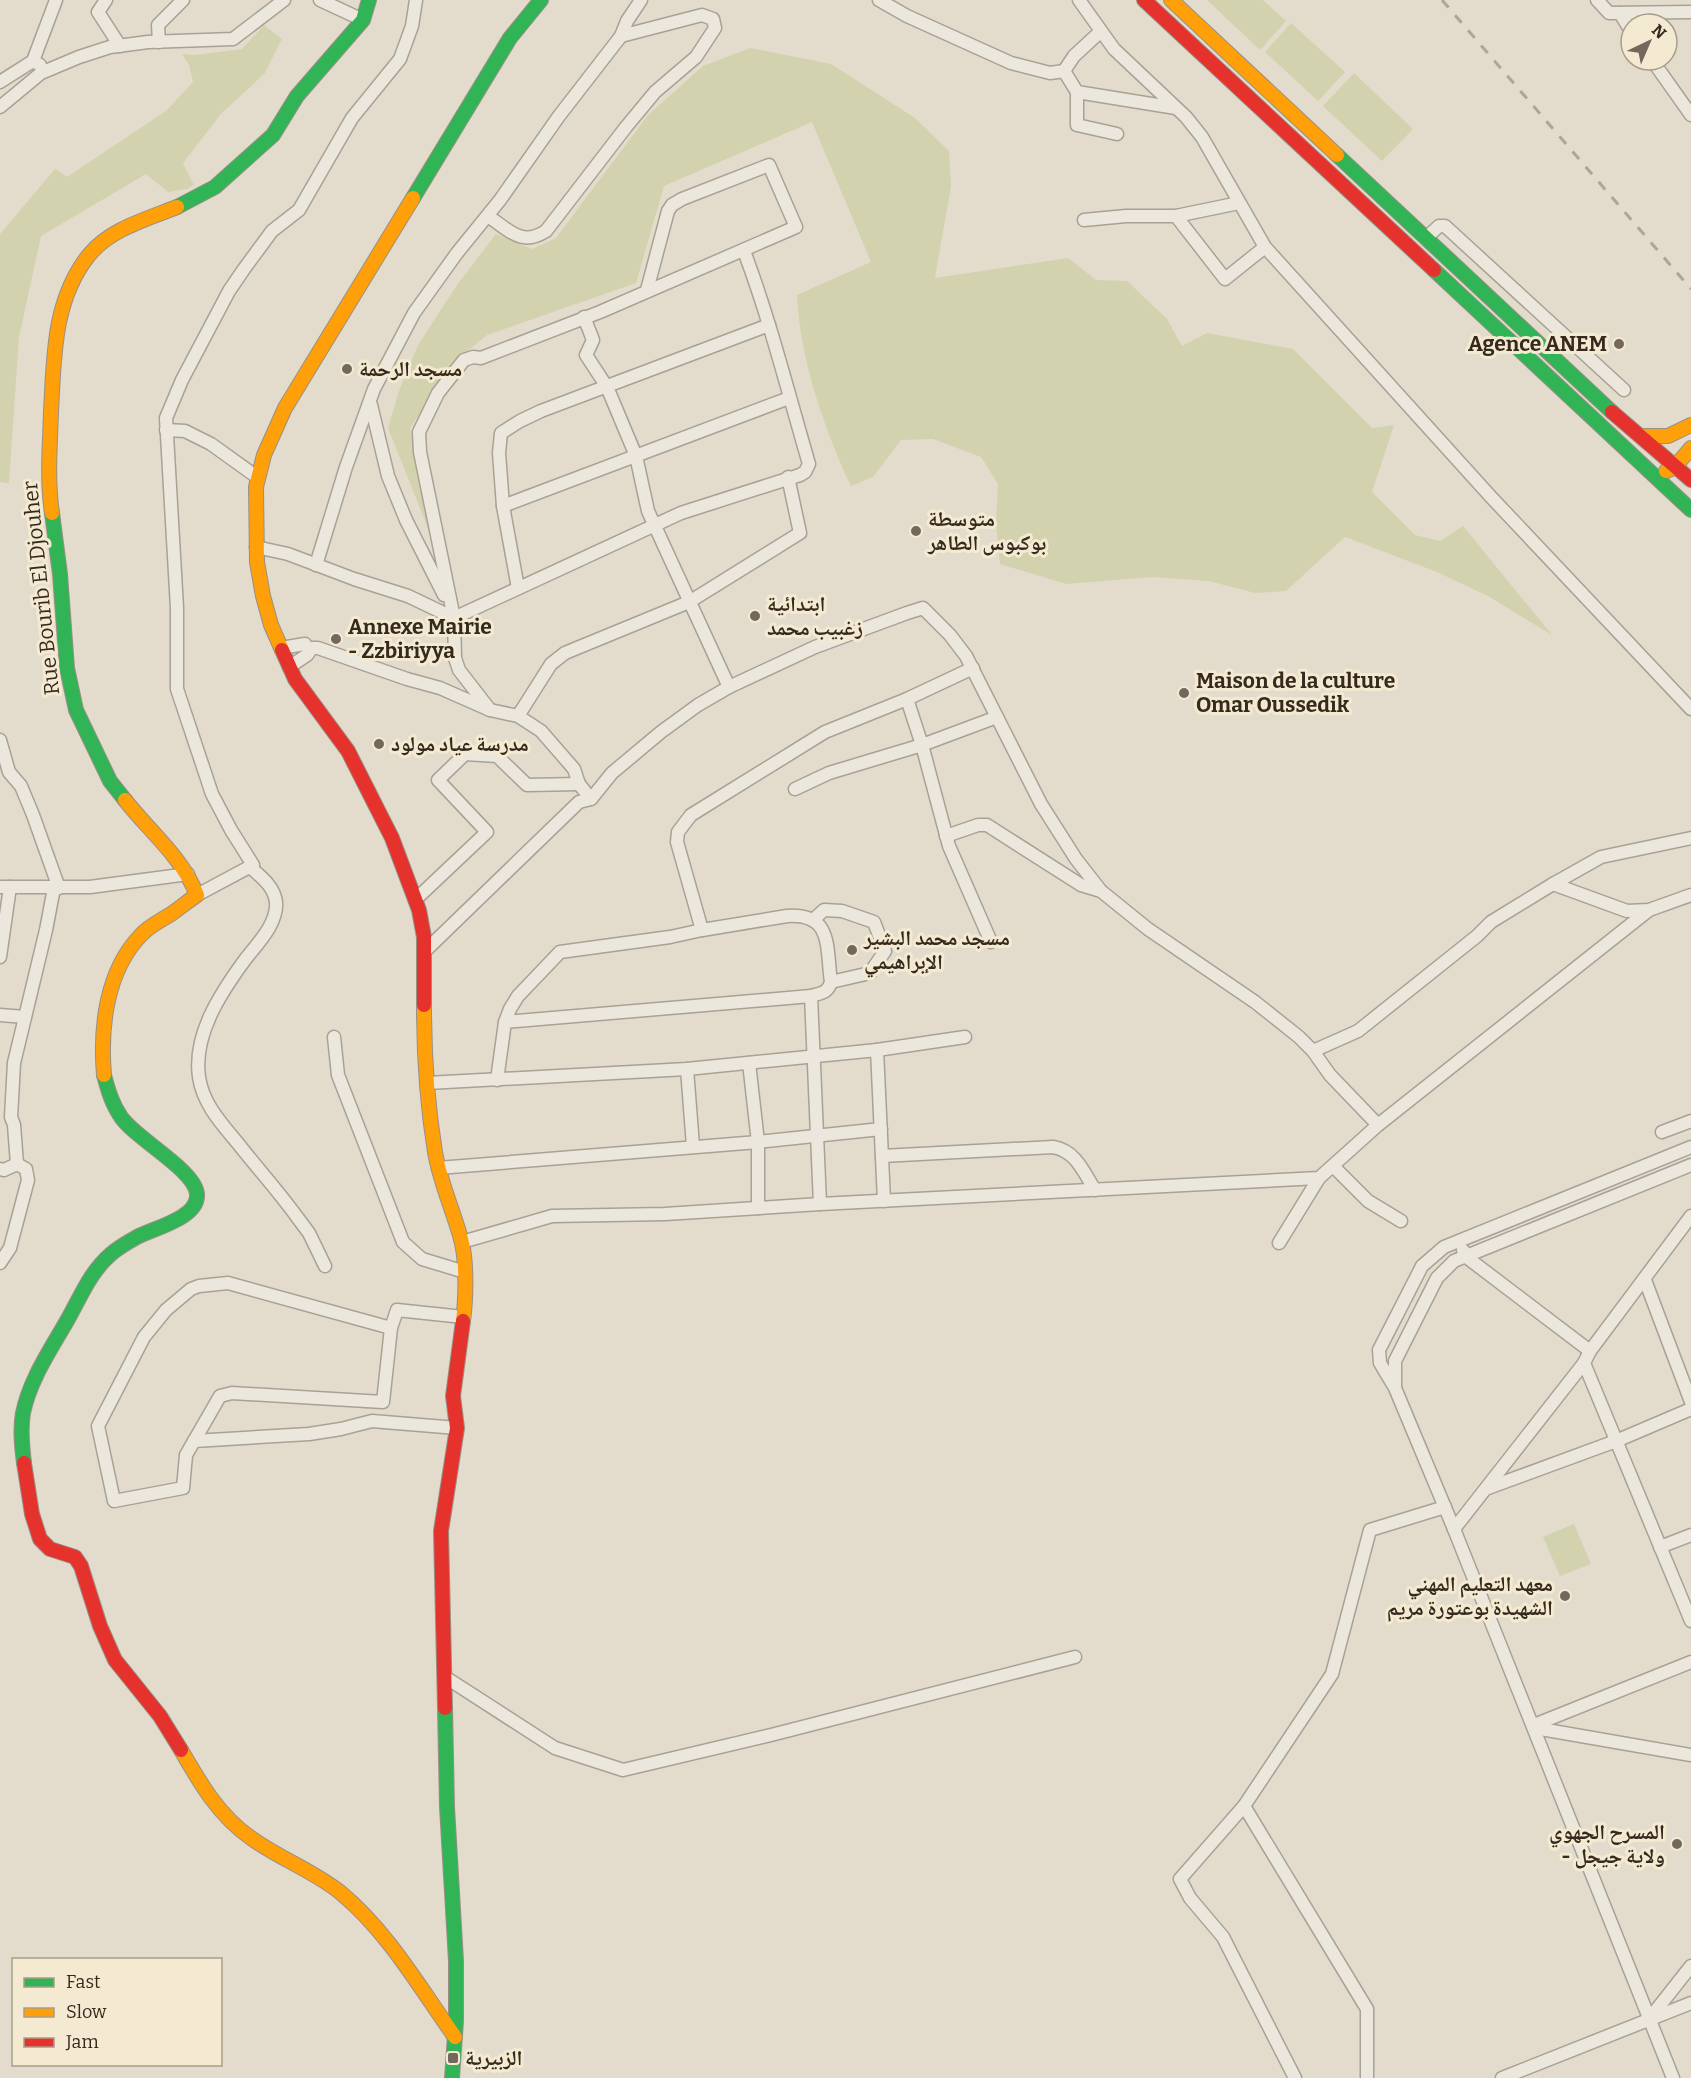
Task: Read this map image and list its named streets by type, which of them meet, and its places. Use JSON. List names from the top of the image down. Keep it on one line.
{"streets":{"main road":["Rue Bourib El Djouher"]},"places":{"other":["Agence ANEM","مسجد الرحمة","متوسطة بوكبوس الطاهر","ابتدائية زغبيب محمد","Annexe Mairie - Zzbiriyya","Maison de la culture Omar Oussedik","مدرسة عياد مولود","مسجد محمد البشير الإبراهيمي","معهد التعليم المهني الشهيدة بوعتورة مريم","المسرح الجهوي - ولاية جيجل"],"transit":["الزبيرية"]},"legend":["Fast","Slow","Jam"],"north":"top right"}
